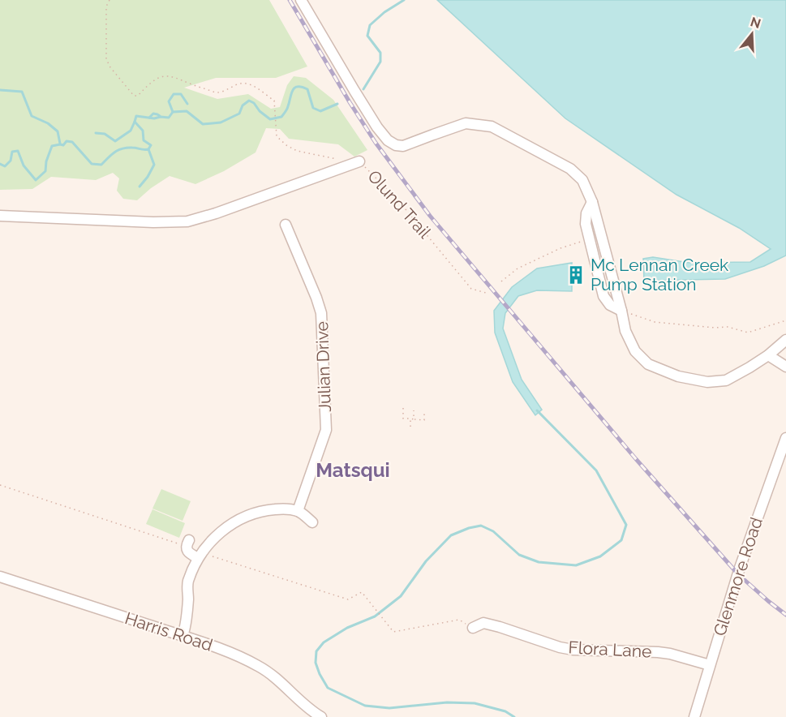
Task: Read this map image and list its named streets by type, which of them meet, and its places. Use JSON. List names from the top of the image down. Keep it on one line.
{"streets":{"street":["Julian Drive","Glenmore Road","Harris Road","Flora Lane"],"path":["Olund Trail"]},"crossings":[["Glenmore Road","Flora Lane"]],"districts":["Matsqui"],"places":{"building":["Mc Lennan Creek Pump Station"]},"north":"top"}
